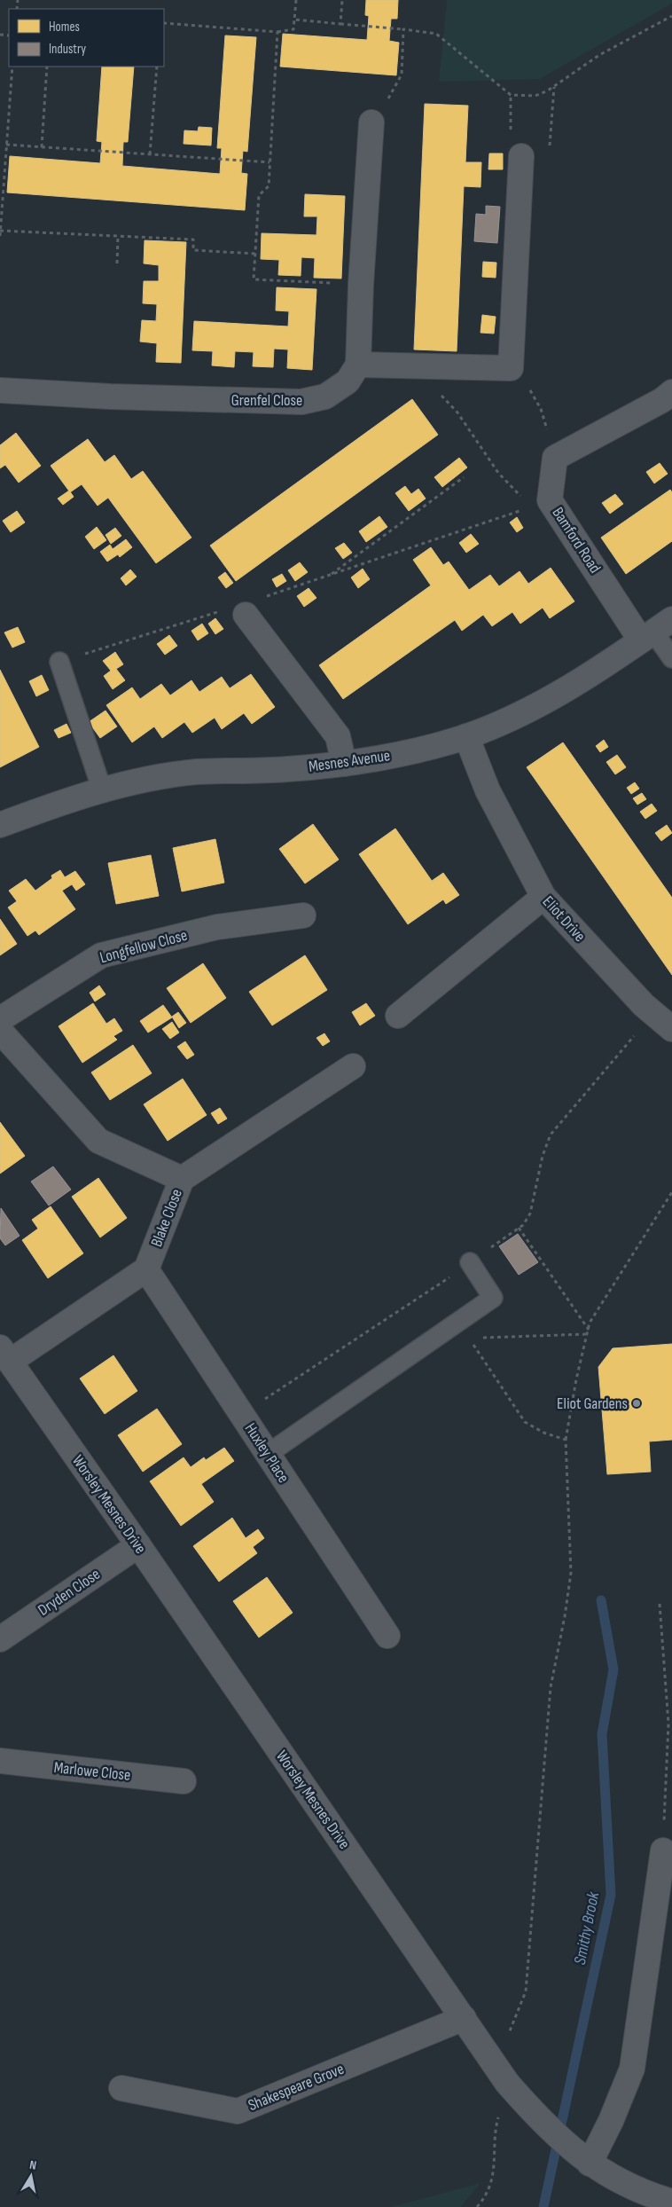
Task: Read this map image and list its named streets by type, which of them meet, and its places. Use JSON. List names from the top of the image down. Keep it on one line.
{"streets":{"street":["Grenfel Close","Bamford Road","Mesnes Avenue","Eliot Drive","Longfellow Close","Blake Close","Huxley Place","Worsley Mesnes Drive","Dryden Close","Marlowe Close","Shakespeare Grove"]},"crossings":[["Bamford Road","Mesnes Avenue"],["Mesnes Avenue","Eliot Drive"],["Blake Close","Huxley Place"],["Worsley Mesnes Drive","Dryden Close"],["Worsley Mesnes Drive","Shakespeare Grove"]],"water":["Smithy Brook"],"places":["Eliot Gardens"],"legend":["Homes","Industry"],"north":"top"}
